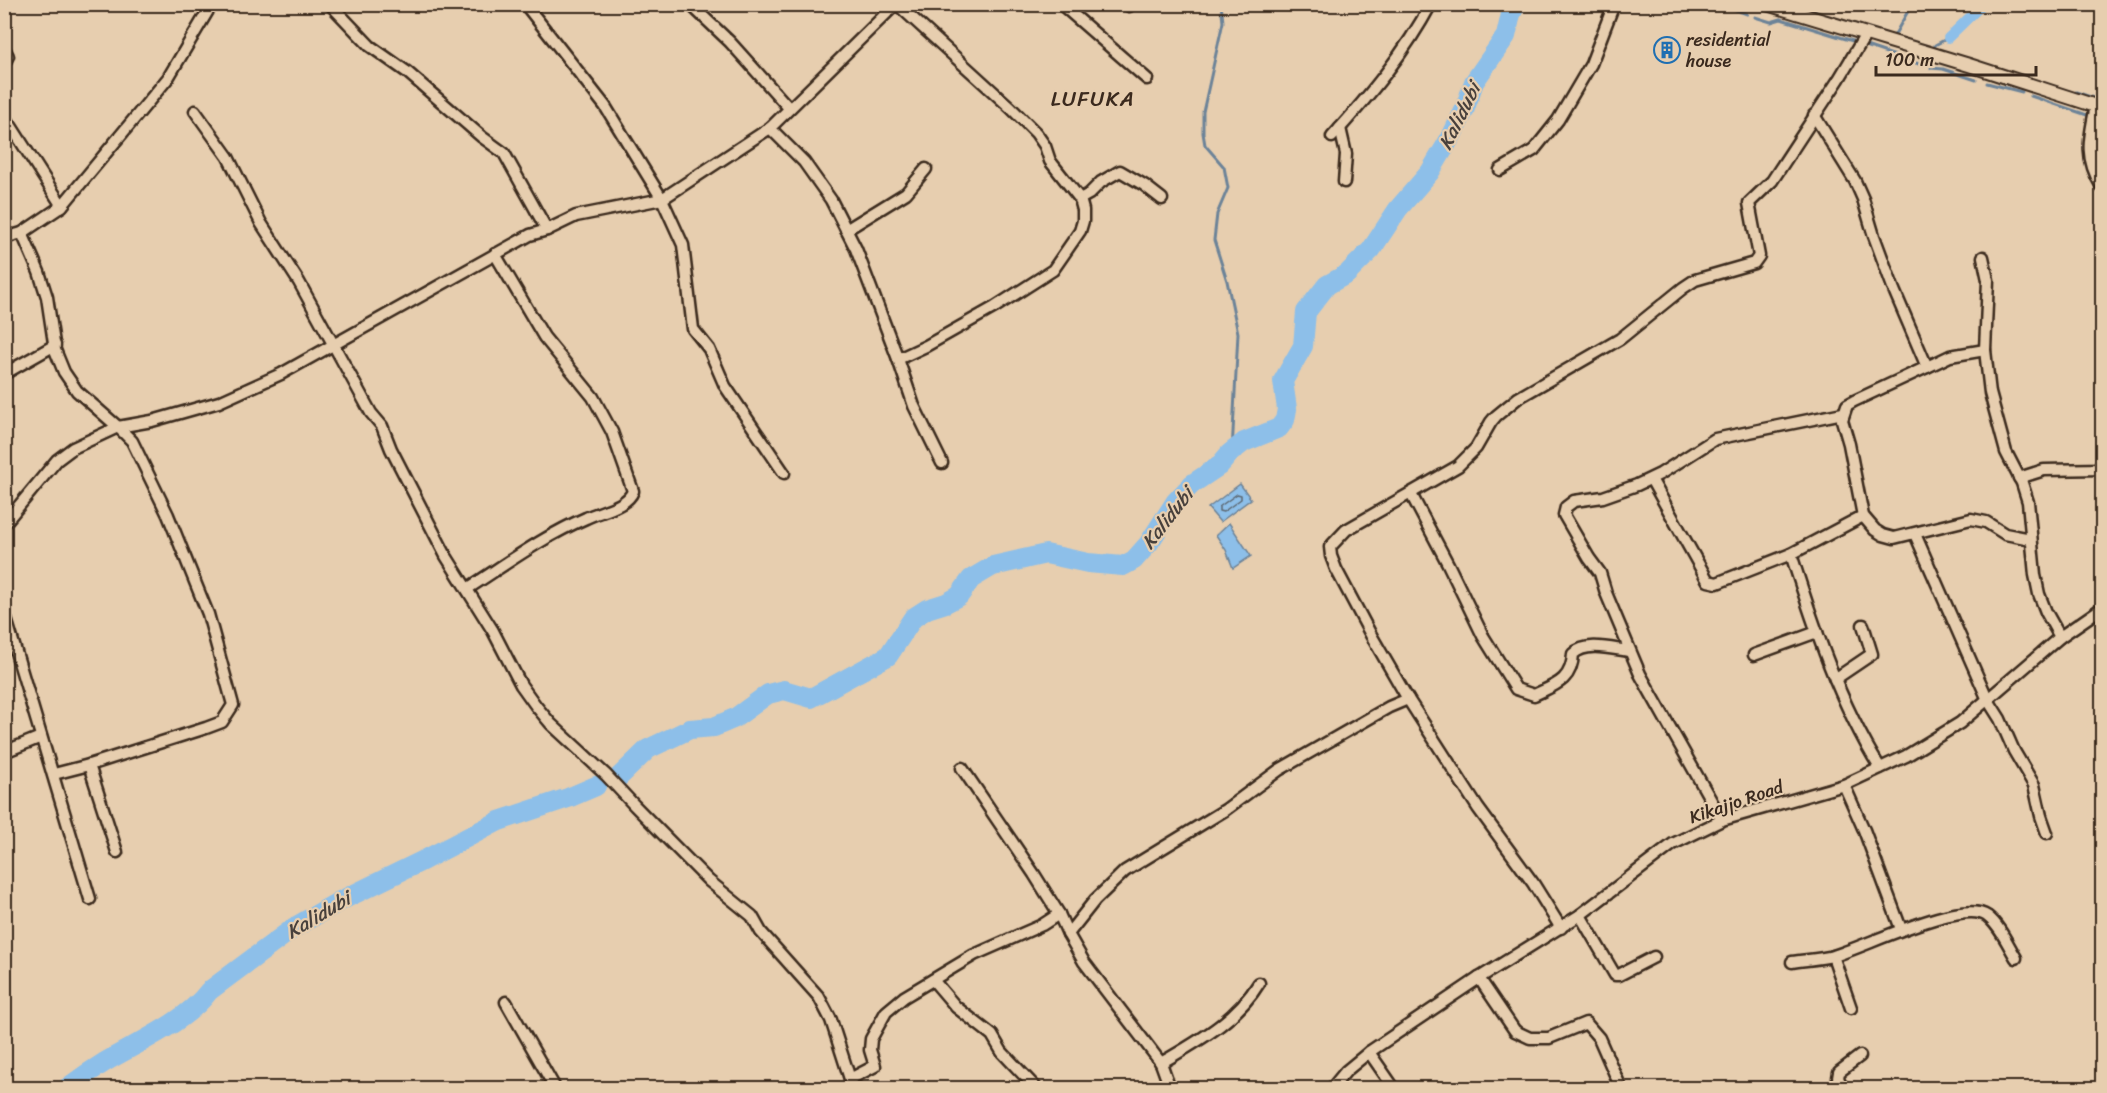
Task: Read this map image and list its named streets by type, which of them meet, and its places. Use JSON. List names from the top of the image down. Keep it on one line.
{"streets":{"street":["Kikajjo Road"]},"districts":["LUFUKA"],"water":["Kalidubi"],"places":{"building":["residential house"]},"scale_bar":"100 m"}
